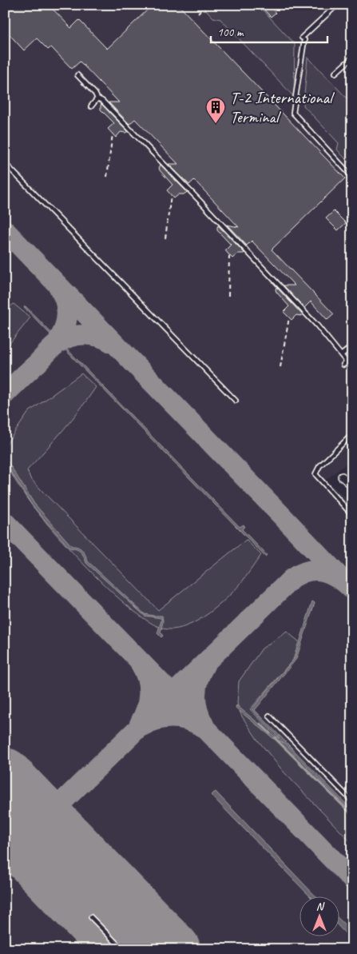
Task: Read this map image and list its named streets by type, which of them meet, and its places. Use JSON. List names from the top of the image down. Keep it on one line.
{"places":{"building":["T-2 International Terminal"]},"scale_bar":"100 m","north":"top"}
